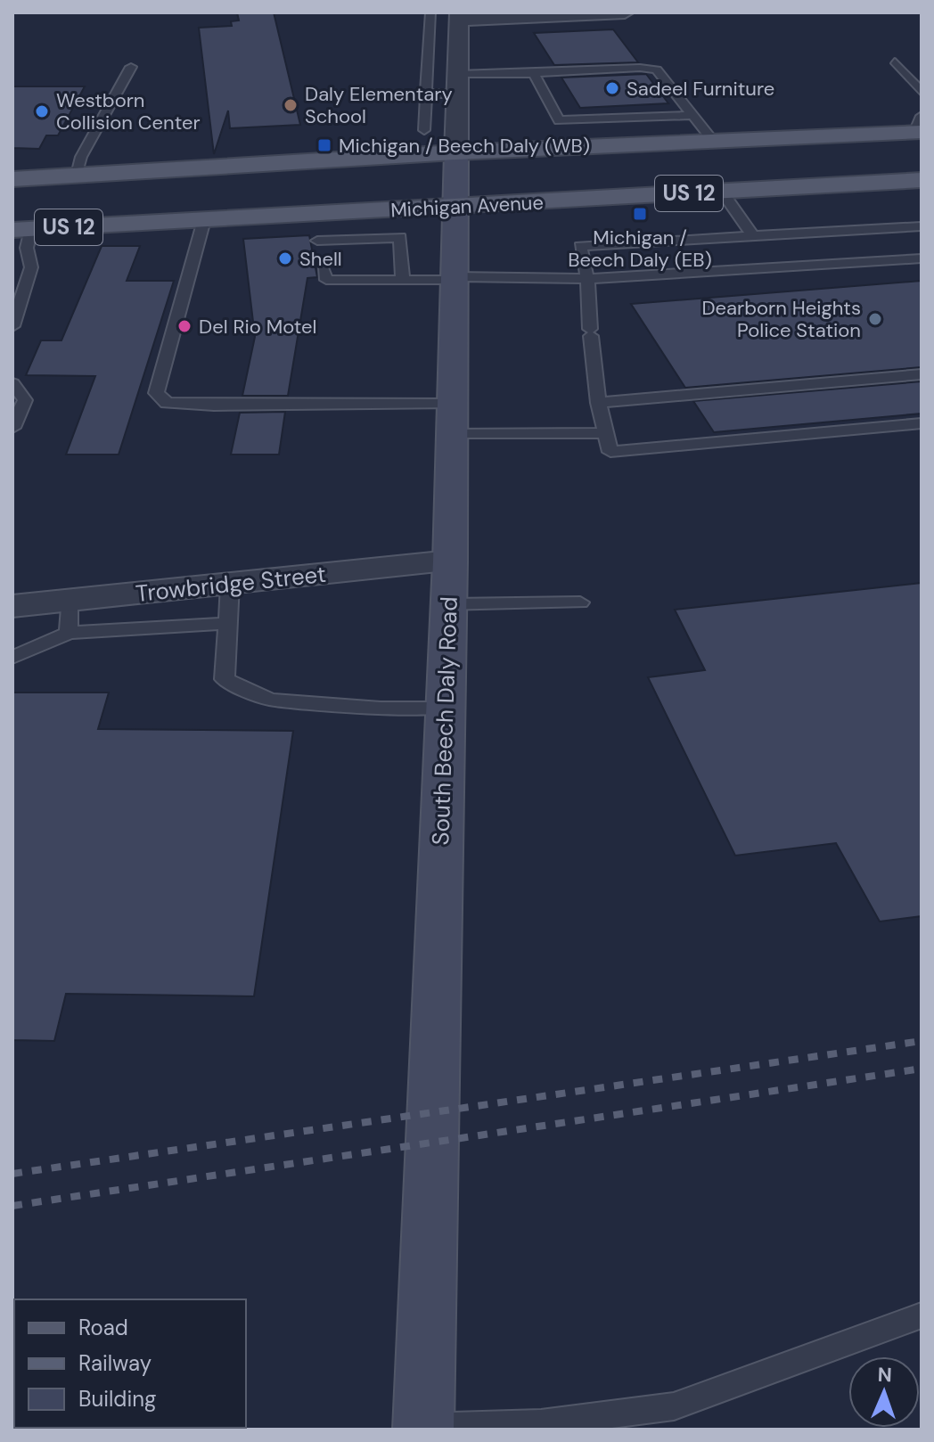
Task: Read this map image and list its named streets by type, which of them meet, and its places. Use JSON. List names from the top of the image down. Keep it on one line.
{"streets":{"main road":["US 12","Michigan Avenue","South Beech Daly Road"],"street":["Trowbridge Street"]},"crossings":[["US 12","South Beech Daly Road"],["Michigan Avenue","South Beech Daly Road"],["Trowbridge Street","South Beech Daly Road"]],"places":{"other":["Sadeel Furniture","Daly Elementary School","Westborn Collision Center","Shell","Dearborn Heights Police Station","Del Rio Motel"],"transit":["Michigan / Beech Daly (WB)","Michigan / Beech Daly (EB)"]},"legend":["Road","Railway","Building"],"north":"top"}
